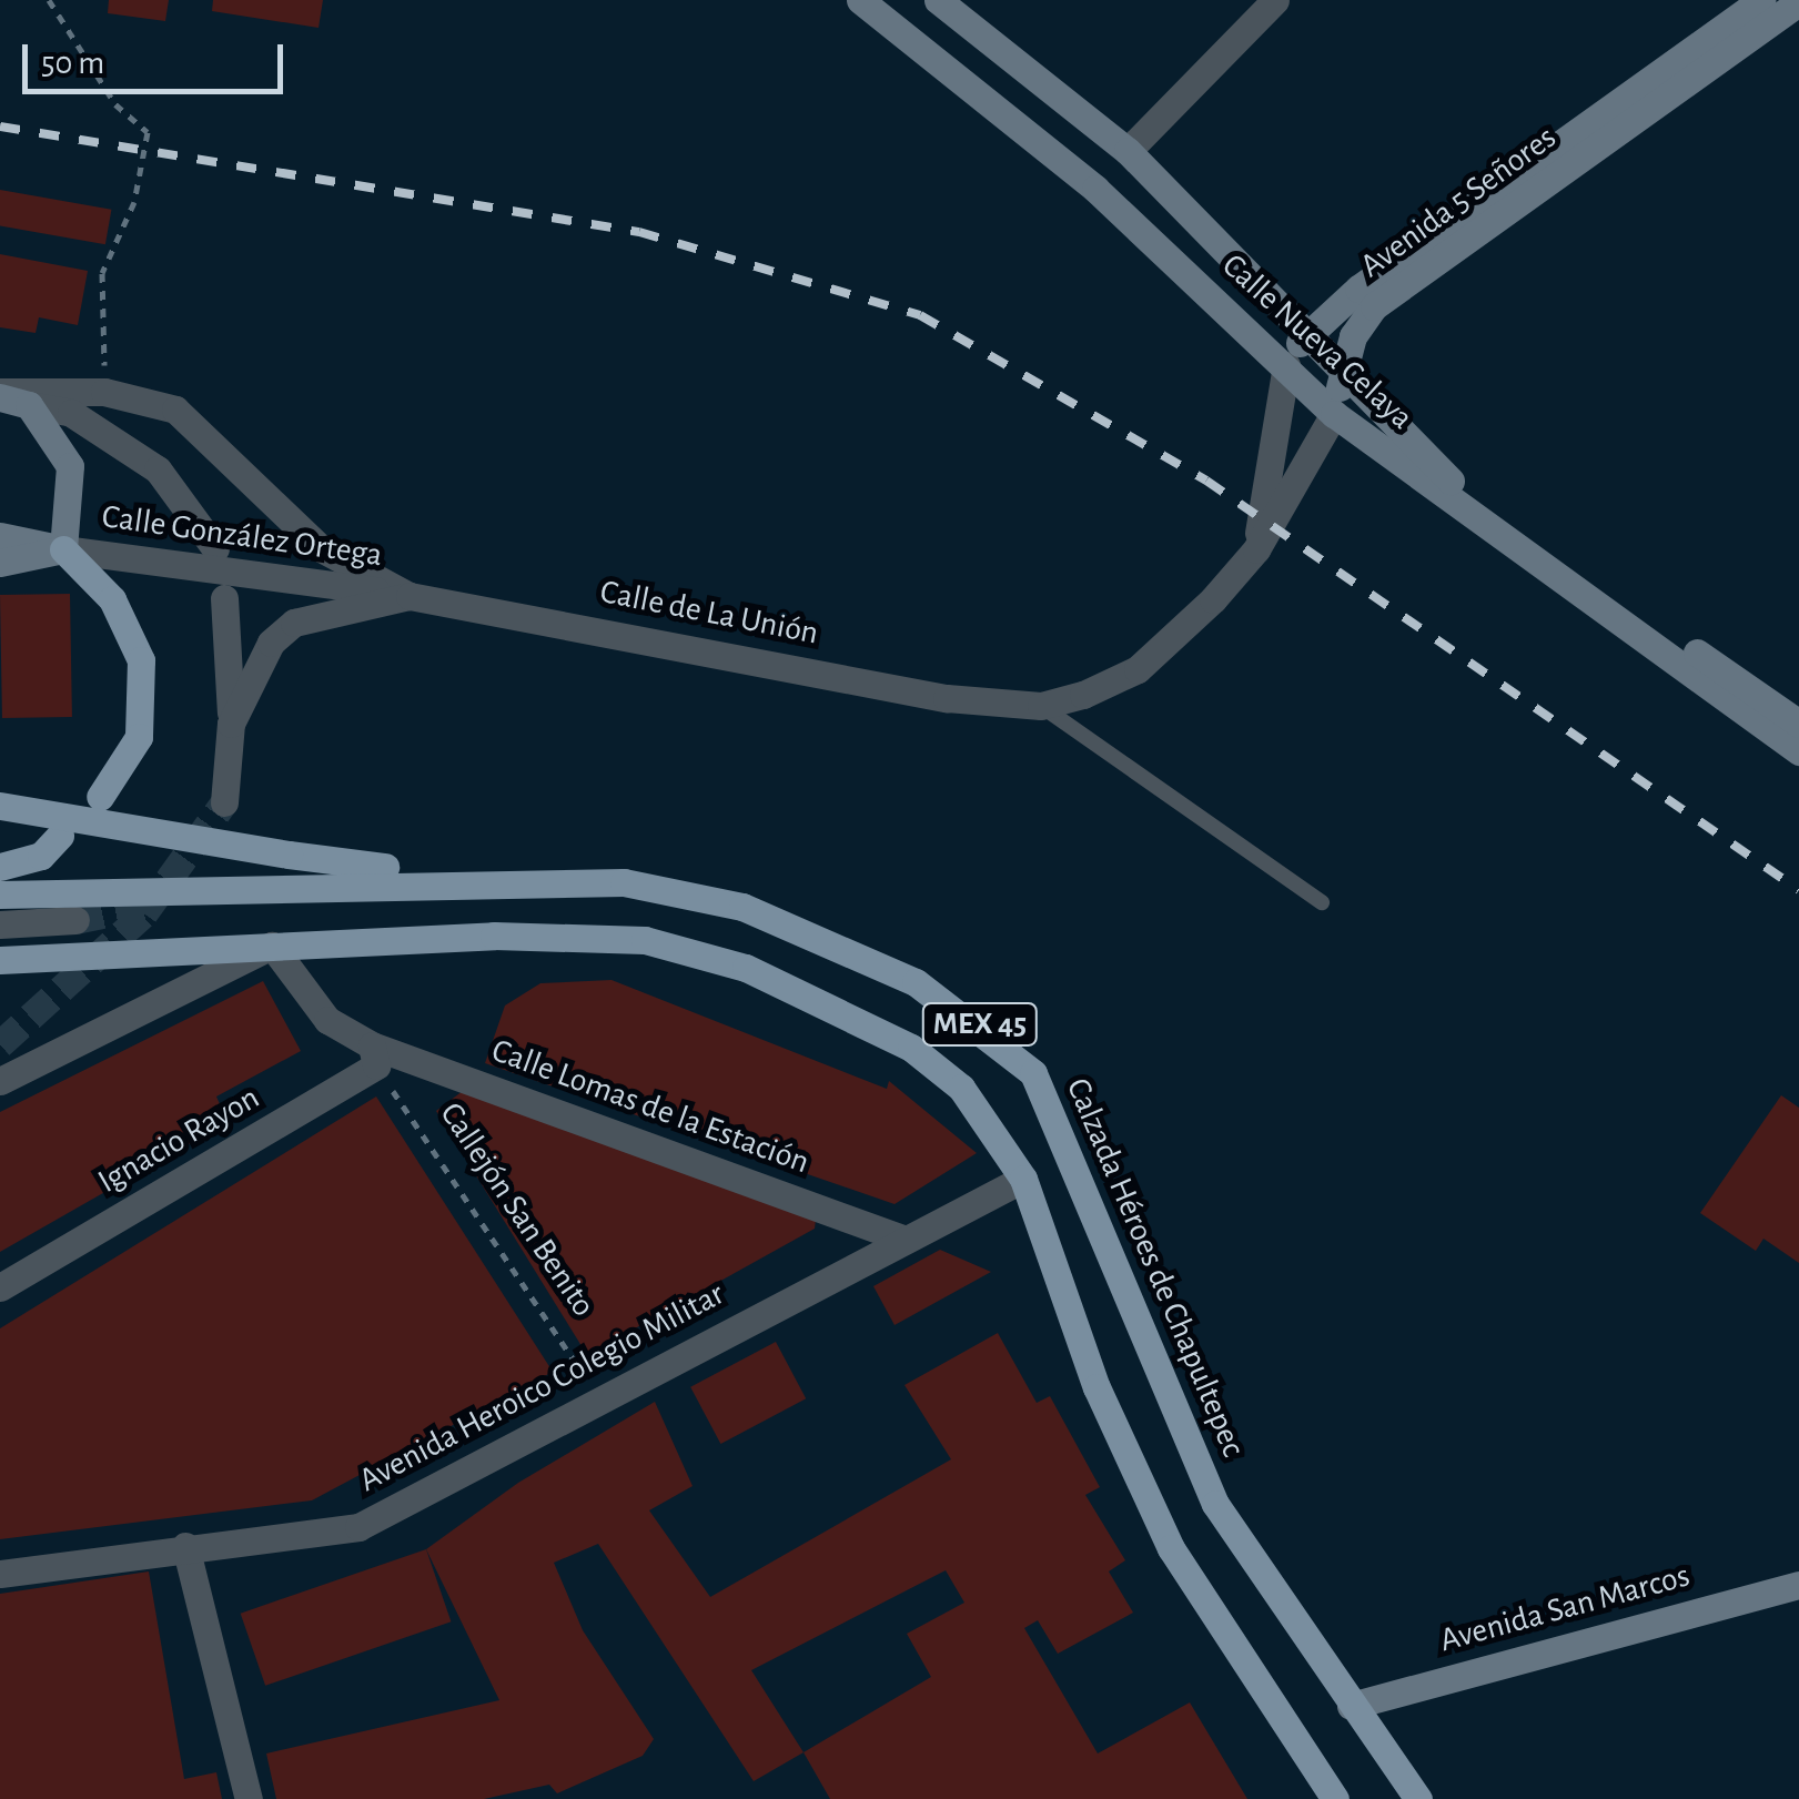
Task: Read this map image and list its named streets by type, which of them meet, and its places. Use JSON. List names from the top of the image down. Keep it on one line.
{"streets":{"main road":["Avenida 5 Señores","Calle Nueva Celaya","Calle González Ortega","MEX 45","Calzada Héroes de Chapultepec","Avenida San Marcos"],"street":["Calle de La Unión","Calle Lomas de la Estación","Ignacio Rayon","Avenida Heroico Colegio Militar"],"path":["Callejón San Benito"]},"crossings":[["Avenida 5 Señores","Calle Nueva Celaya"],["Avenida 5 Señores","Calle de La Unión"],["Calle González Ortega","Calle de La Unión"],["MEX 45","Avenida Heroico Colegio Militar"],["Calle Lomas de la Estación","Ignacio Rayon"],["Calle Lomas de la Estación","Callejón San Benito"],["Calle Lomas de la Estación","Avenida Heroico Colegio Militar"],["Ignacio Rayon","Callejón San Benito"],["Callejón San Benito","Avenida Heroico Colegio Militar"],["Calzada Héroes de Chapultepec","Avenida San Marcos"]],"scale_bar":"50 m"}
